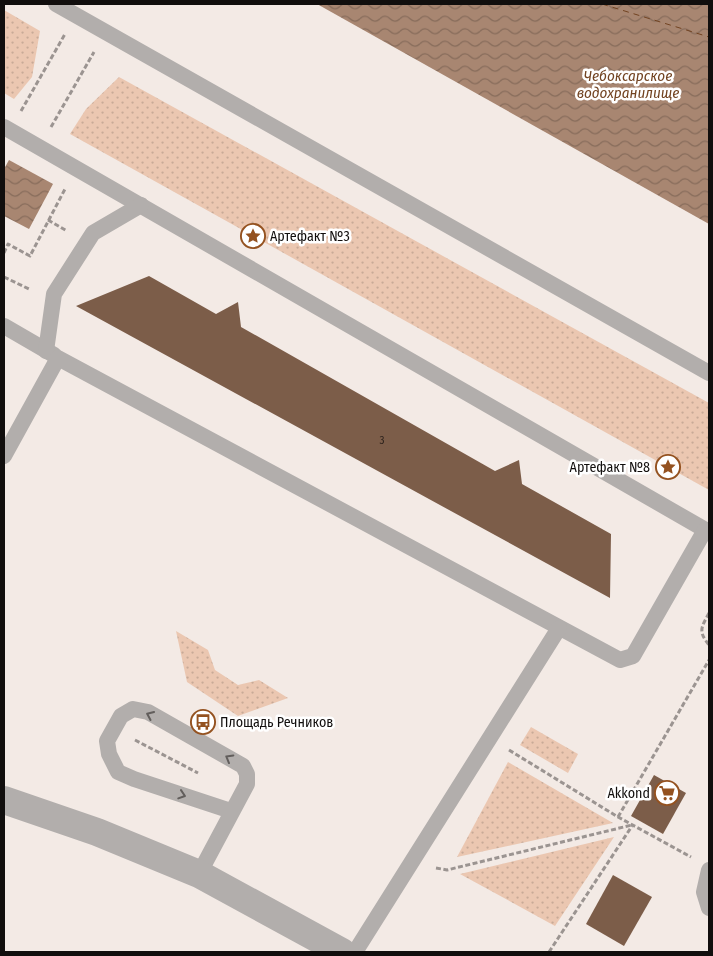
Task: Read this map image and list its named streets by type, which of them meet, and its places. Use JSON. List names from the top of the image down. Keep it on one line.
{"water":["Чебоксарское водохранилище"],"places":{"place":["Артефакт №3","Артефакт №8"],"bus stop":["Площадь Речников"],"supermarket":["Akkond"]},"house_numbers":["3"]}
